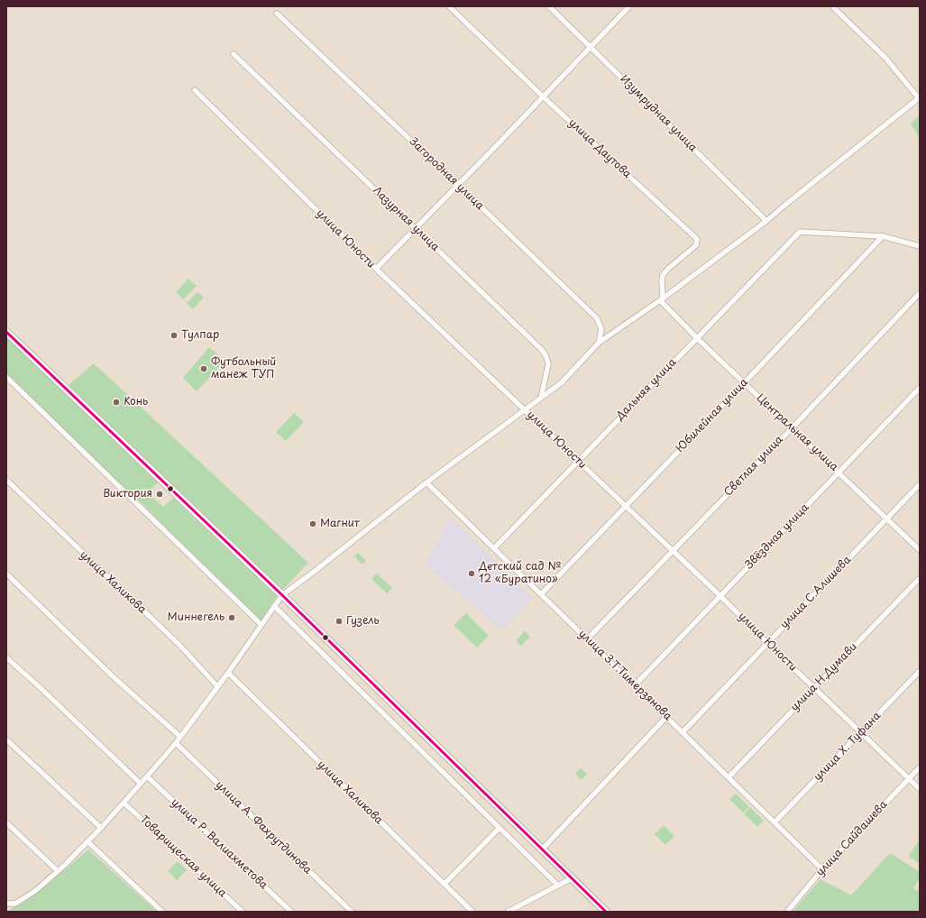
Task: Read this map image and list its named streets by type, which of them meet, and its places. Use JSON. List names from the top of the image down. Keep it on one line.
{"streets":{"street":["Изумрудная улица","улица Даутова","Загородная улица","Лазурная улица","улица Юности","Дальняя улица","Юбилейная улица","Центральная улица","Светлая улица","Звёздная улица","улица Халикова","улица С.Алишева","улица З.Т.Тимерзянова","улица Н.Думави","улица Х. Туфана","улица А. Фахрутдинова","улица Сайдашева","улица Р. Валиахметова","Товарищеская улица"]},"crossings":[["улица Даутова","Центральная улица"],["улица Юности","Дальняя улица"],["улица Юности","Юбилейная улица"],["улица Юности","Светлая улица"],["улица Юности","Звёздная улица"],["улица Юности","улица С.Алишева"],["улица Юности","улица Н.Думави"],["улица Юности","улица Х. Туфана"],["улица Юности","улица Сайдашева"],["Дальняя улица","Юбилейная улица"],["Дальняя улица","Центральная улица"],["Дальняя улица","улица З.Т.Тимерзянова"],["Юбилейная улица","Центральная улица"],["Юбилейная улица","улица З.Т.Тимерзянова"],["Центральная улица","Светлая улица"],["Центральная улица","Звёздная улица"],["Центральная улица","улица С.Алишева"],["Светлая улица","улица З.Т.Тимерзянова"],["Звёздная улица","улица З.Т.Тимерзянова"],["улица С.Алишева","улица З.Т.Тимерзянова"],["улица З.Т.Тимерзянова","улица Н.Думави"],["улица З.Т.Тимерзянова","улица Х. Туфана"],["улица З.Т.Тимерзянова","улица Сайдашева"]],"places":["Тулпар","Футбольный манеж ТУП","Конь","Виктория","Магнит","Детский сад № 12 «Буратино»","Миннегель","Гузель"]}
